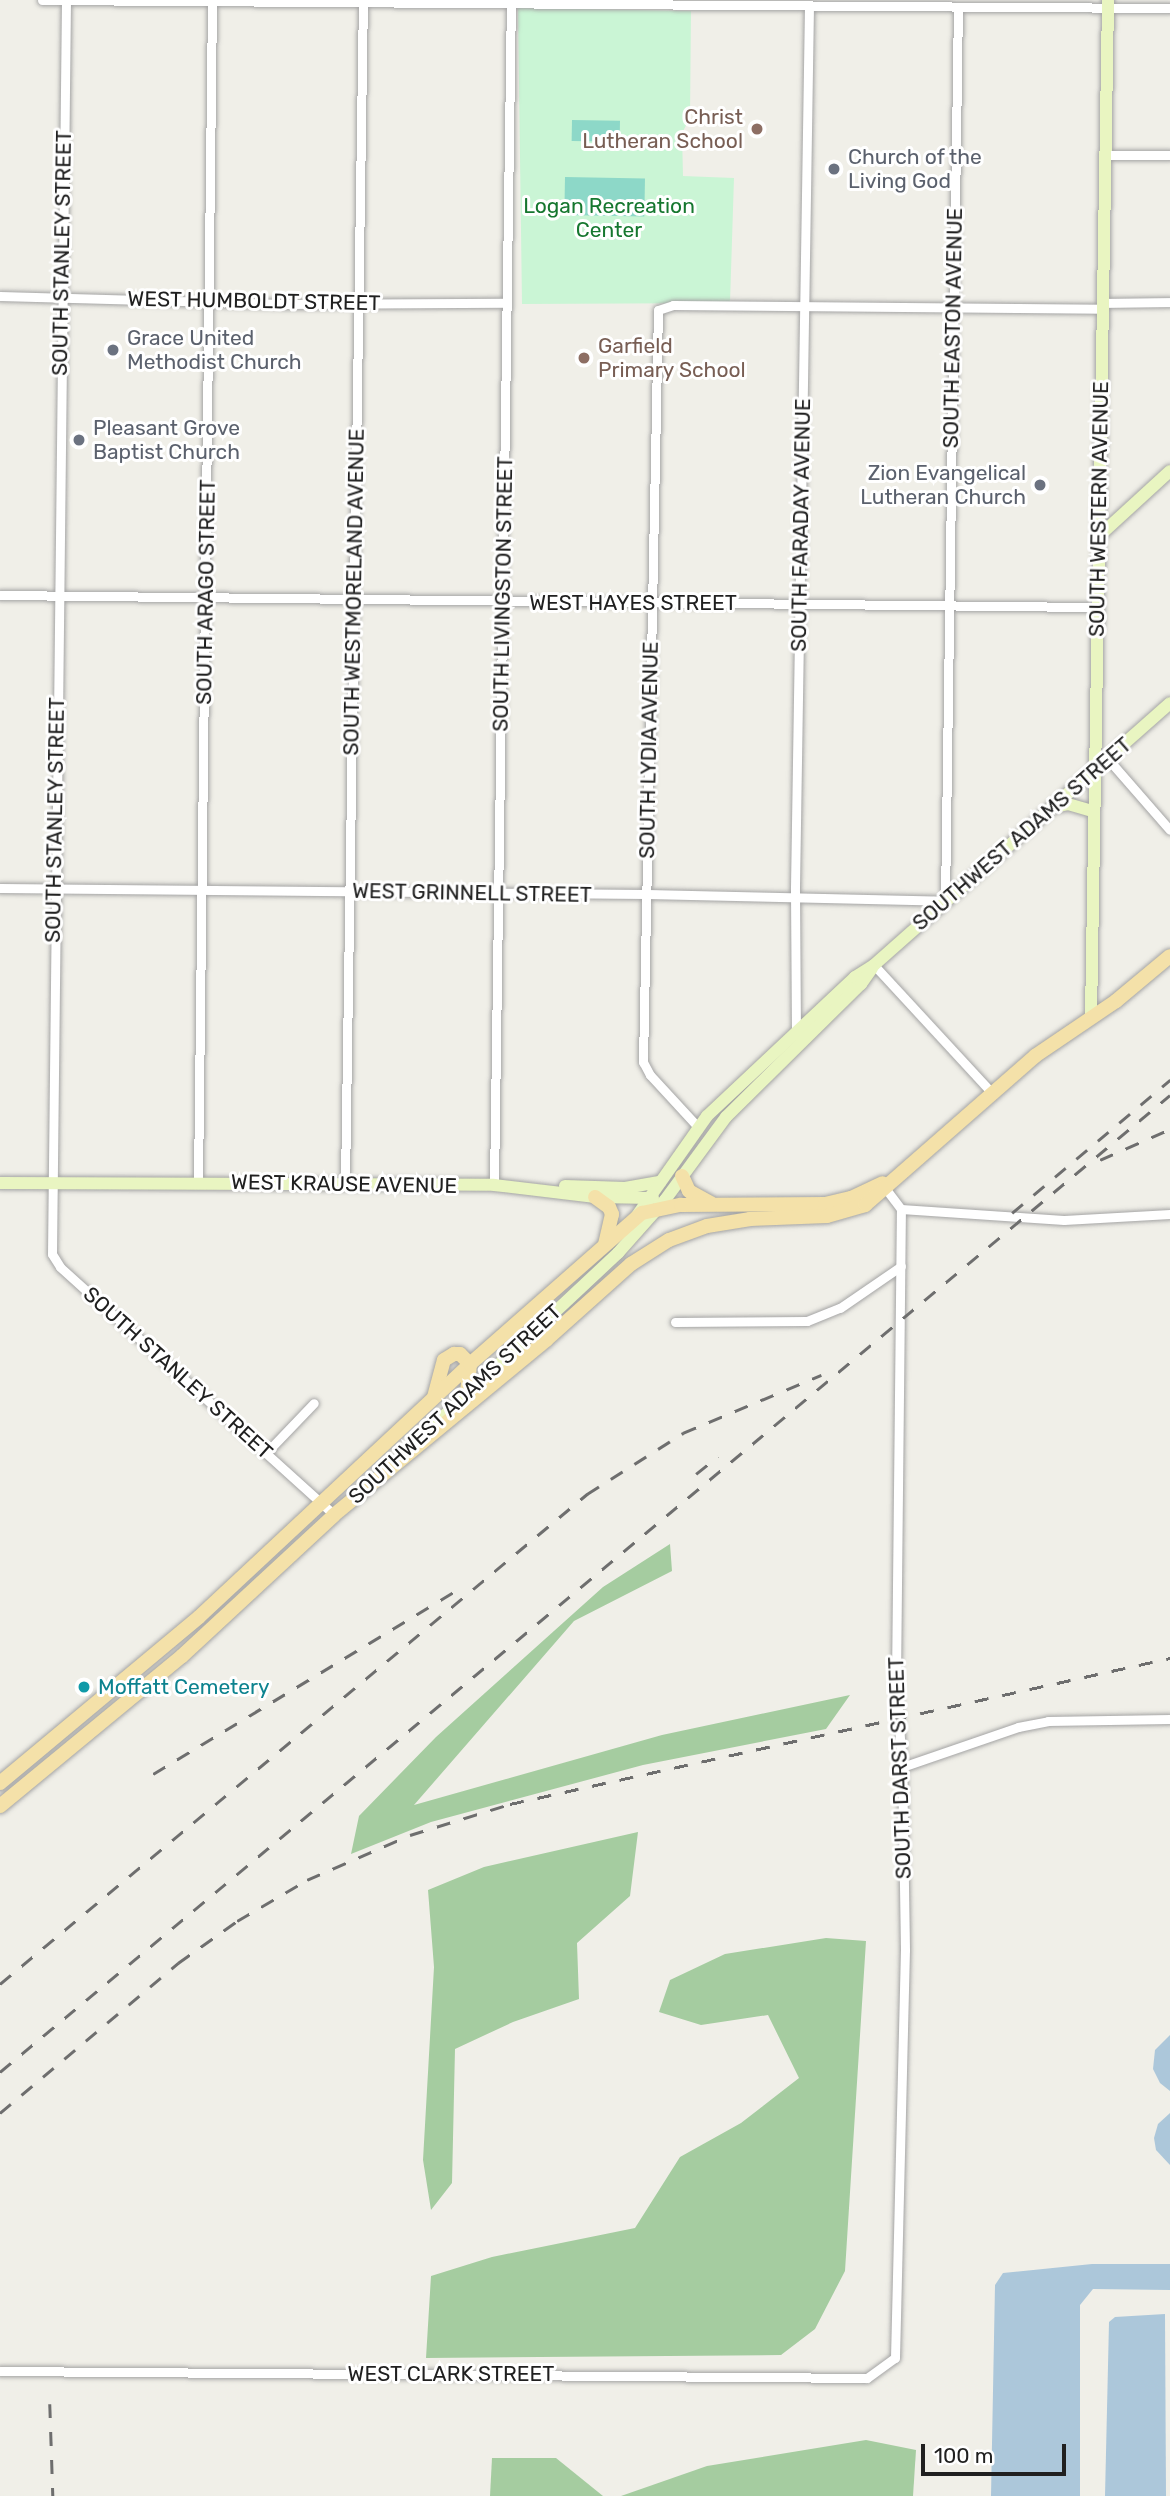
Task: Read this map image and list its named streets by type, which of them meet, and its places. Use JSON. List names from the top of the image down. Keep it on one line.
{"streets":{"main road":["SOUTH WESTERN AVENUE","SOUTHWEST ADAMS STREET","WEST KRAUSE AVENUE"],"street":["SOUTH STANLEY STREET","WEST HUMBOLDT STREET","SOUTH EASTON AVENUE","SOUTH FARADAY AVENUE","SOUTH ARAGO STREET","SOUTH WESTMORELAND AVENUE","SOUTH LIVINGSTON STREET","WEST HAYES STREET","SOUTH LYDIA AVENUE","WEST GRINNELL STREET","SOUTH DARST STREET","WEST CLARK STREET"]},"crossings":[["SOUTH STANLEY STREET","WEST HUMBOLDT STREET"],["SOUTH STANLEY STREET","WEST HAYES STREET"],["SOUTH STANLEY STREET","SOUTHWEST ADAMS STREET"],["SOUTH STANLEY STREET","WEST GRINNELL STREET"],["SOUTH STANLEY STREET","WEST KRAUSE AVENUE"],["WEST HUMBOLDT STREET","SOUTH ARAGO STREET"],["WEST HUMBOLDT STREET","SOUTH WESTMORELAND AVENUE"],["WEST HUMBOLDT STREET","SOUTH LIVINGSTON STREET"],["SOUTH EASTON AVENUE","WEST HAYES STREET"],["SOUTH EASTON AVENUE","SOUTHWEST ADAMS STREET"],["SOUTH EASTON AVENUE","WEST GRINNELL STREET"],["SOUTH WESTERN AVENUE","WEST HAYES STREET"],["SOUTH WESTERN AVENUE","SOUTHWEST ADAMS STREET"],["SOUTH FARADAY AVENUE","WEST HAYES STREET"],["SOUTH FARADAY AVENUE","SOUTH LYDIA AVENUE"],["SOUTH FARADAY AVENUE","SOUTHWEST ADAMS STREET"],["SOUTH FARADAY AVENUE","WEST GRINNELL STREET"],["SOUTH ARAGO STREET","WEST HAYES STREET"],["SOUTH ARAGO STREET","WEST GRINNELL STREET"],["SOUTH ARAGO STREET","WEST KRAUSE AVENUE"],["SOUTH WESTMORELAND AVENUE","WEST HAYES STREET"],["SOUTH WESTMORELAND AVENUE","WEST GRINNELL STREET"],["SOUTH WESTMORELAND AVENUE","WEST KRAUSE AVENUE"],["SOUTH LIVINGSTON STREET","WEST HAYES STREET"],["SOUTH LIVINGSTON STREET","WEST GRINNELL STREET"],["SOUTH LIVINGSTON STREET","WEST KRAUSE AVENUE"],["WEST HAYES STREET","SOUTH LYDIA AVENUE"],["SOUTH LYDIA AVENUE","SOUTHWEST ADAMS STREET"],["SOUTH LYDIA AVENUE","WEST GRINNELL STREET"],["SOUTHWEST ADAMS STREET","WEST GRINNELL STREET"],["SOUTHWEST ADAMS STREET","WEST KRAUSE AVENUE"],["SOUTH DARST STREET","WEST CLARK STREET"]],"parks":["Logan Recreation Center"],"places":["Christ Lutheran School","Church of the Living God","Grace United Methodist Church","Garfield Primary School","Pleasant Grove Baptist Church","Zion Evangelical Lutheran Church","Moffatt Cemetery"],"scale_bar":"100 m"}
